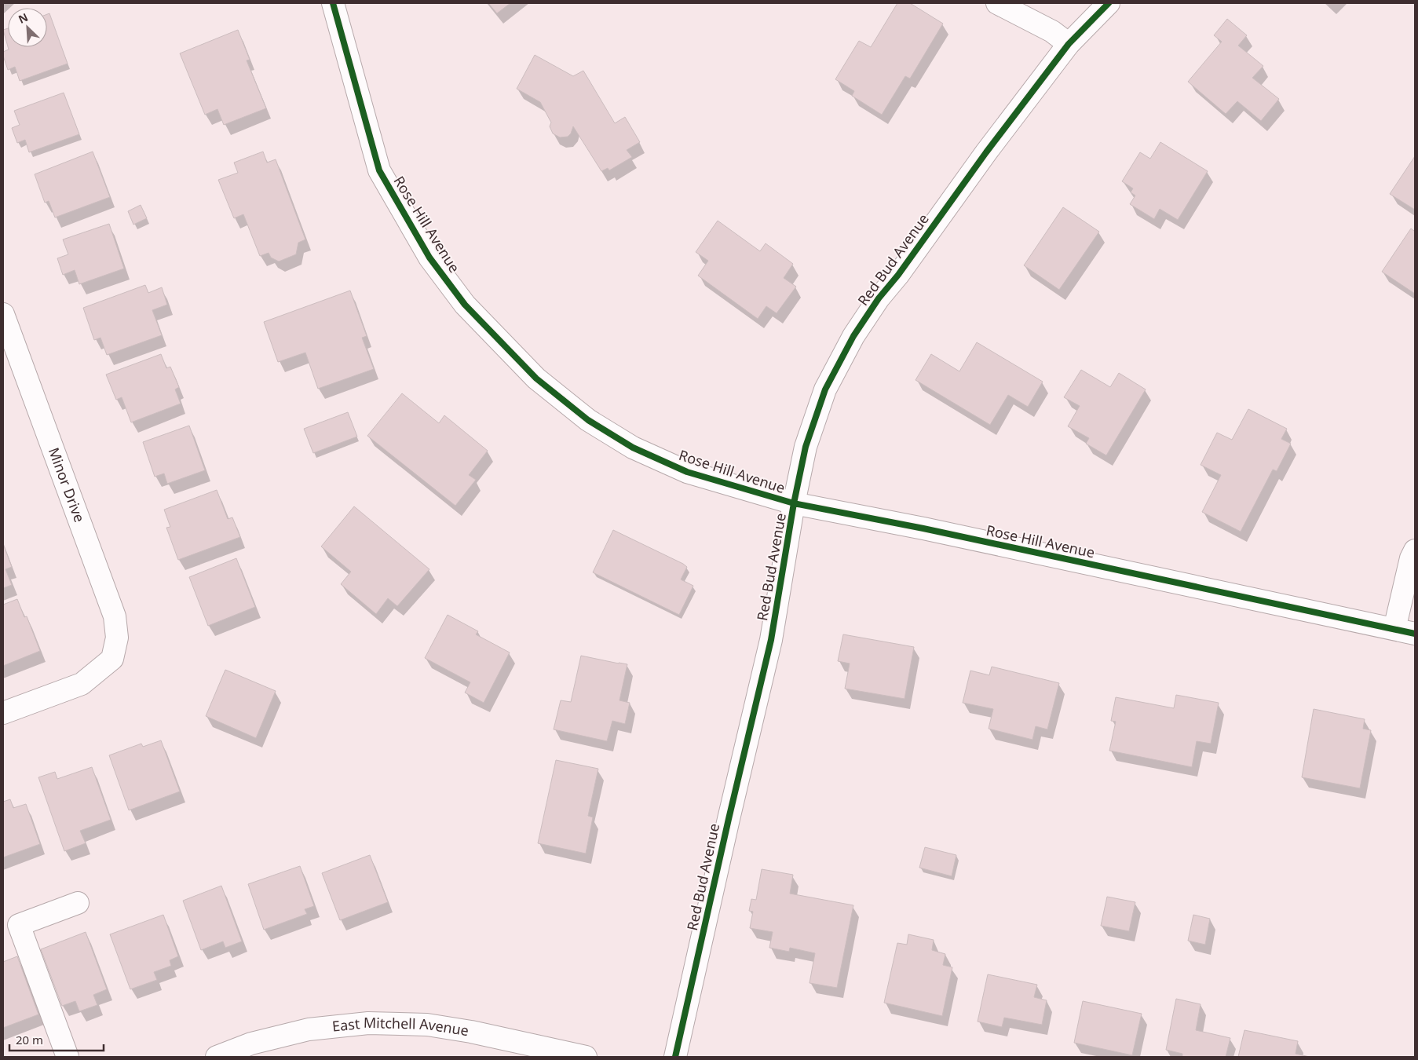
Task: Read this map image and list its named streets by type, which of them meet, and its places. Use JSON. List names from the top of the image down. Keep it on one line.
{"streets":{"street":["Rose Hill Avenue","Red Bud Avenue","Minor Drive","East Mitchell Avenue"]},"crossings":[["Rose Hill Avenue","Red Bud Avenue"]],"scale_bar":"20 m","north":"top left"}
